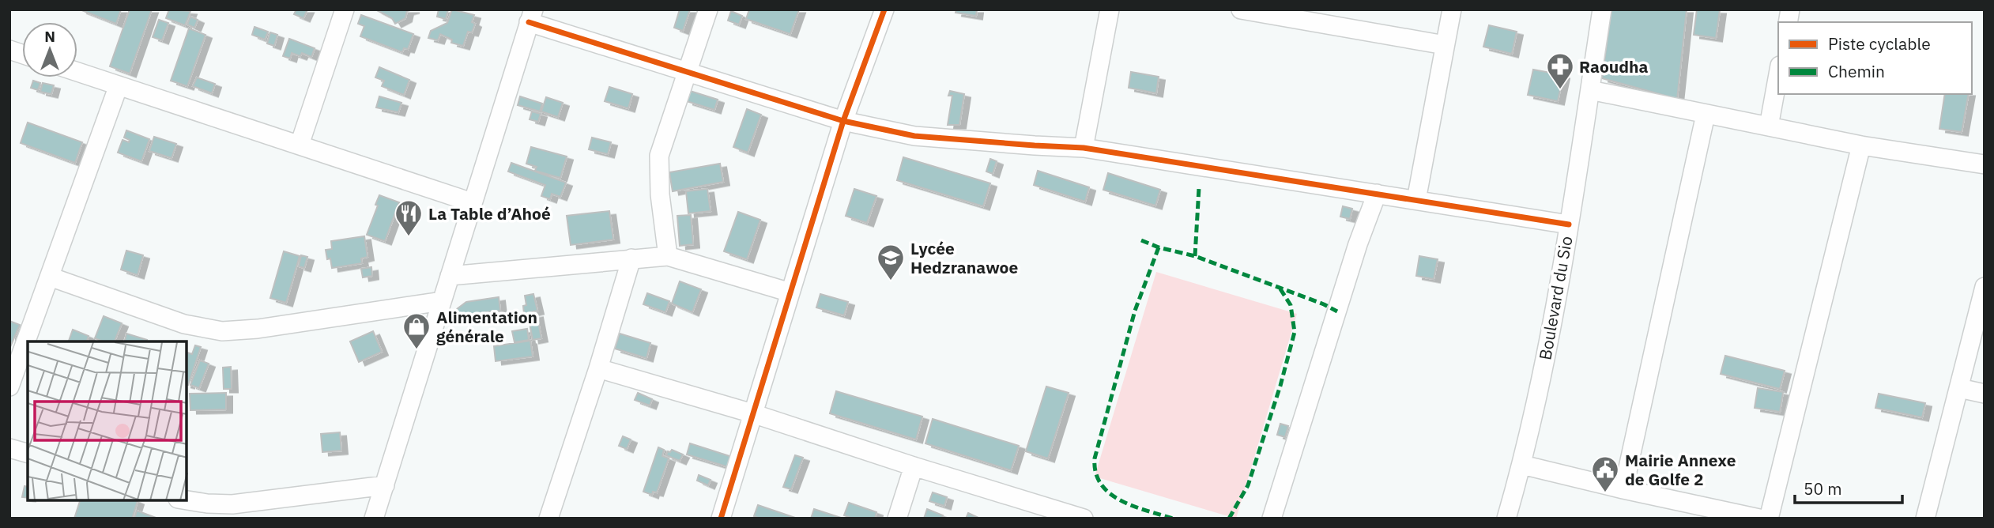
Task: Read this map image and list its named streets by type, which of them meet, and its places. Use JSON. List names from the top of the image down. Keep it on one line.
{"streets":{"street":["Boulevard du Sio"]},"places":{"pharmacy":["Raoudha"],"restaurant":["La Table d’Ahoé"],"school or university":["Lycée Hedzranawoe"],"shop":["Alimentation générale"],"public building":["Mairie Annexe de Golfe 2"]},"legend":["Piste cyclable","Chemin"],"scale_bar":"50 m","north":"top"}
